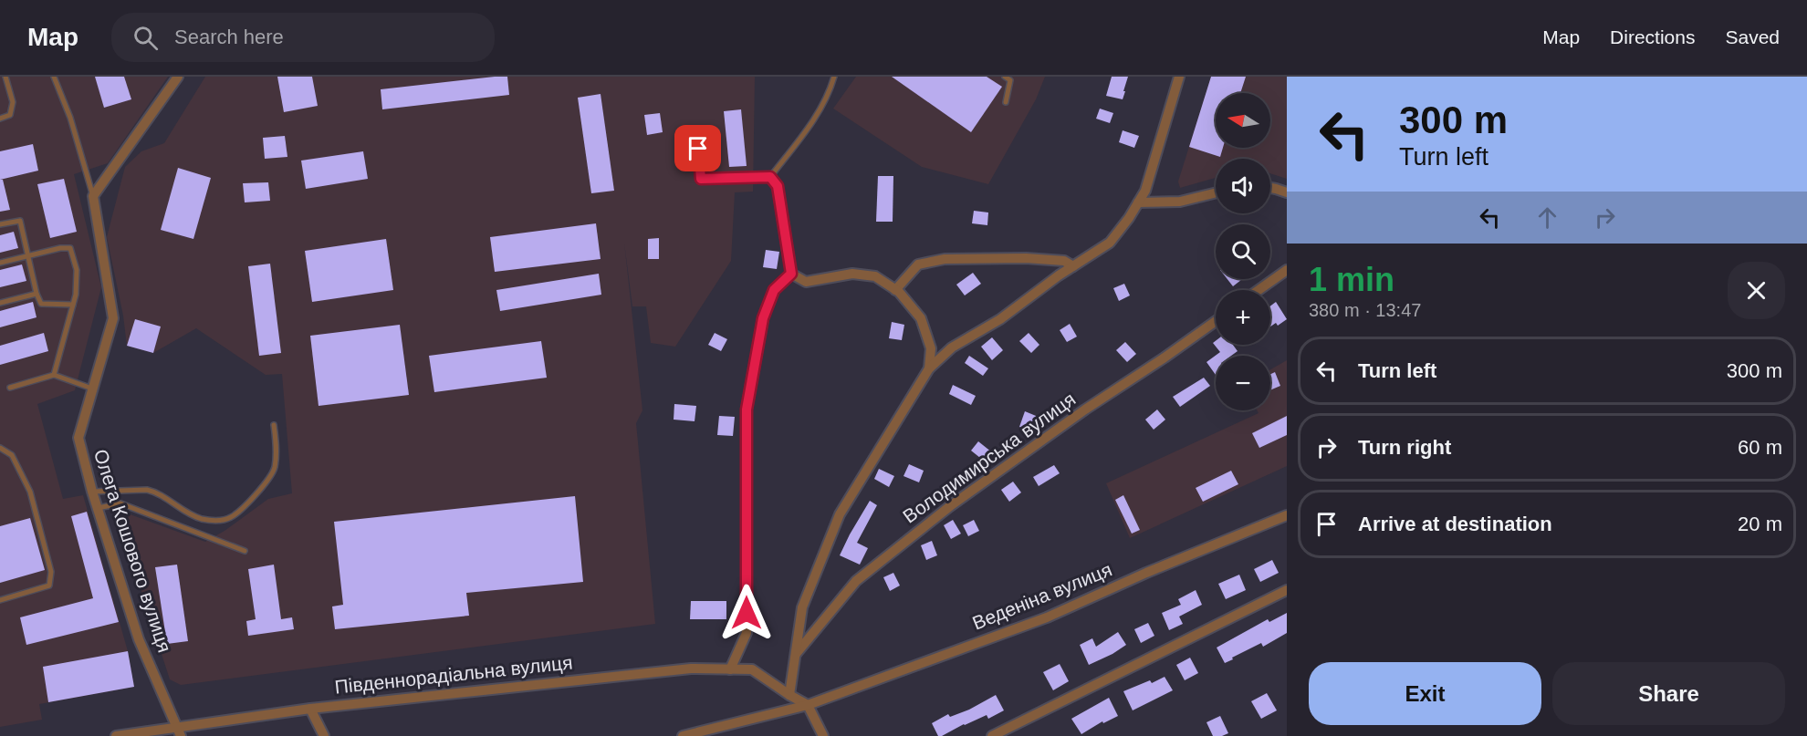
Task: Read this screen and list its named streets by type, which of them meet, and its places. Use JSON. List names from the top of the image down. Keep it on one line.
{"streets":{"street":["Володимирська вулиця","Олега Кошового вулиця","Веденіна вулиця","Південнорадіальна вулиця"]},"crossings":[["Олега Кошового вулиця","Південнорадіальна вулиця"],["Веденіна вулиця","Південнорадіальна вулиця"]],"north":"left","page":{"header":"Map","search":"Search here","nav":["Map","Directions","Saved"],"turn":["300 m","Turn left"],"map_buttons":["+","−"],"heading":["1 min","380 m · 13:47"],"list":[{"name":"Turn left","value":"300 m"},{"name":"Turn right","value":"60 m"},{"name":"Arrive at destination","value":"20 m"}],"buttons":["Exit","Share"]}}
